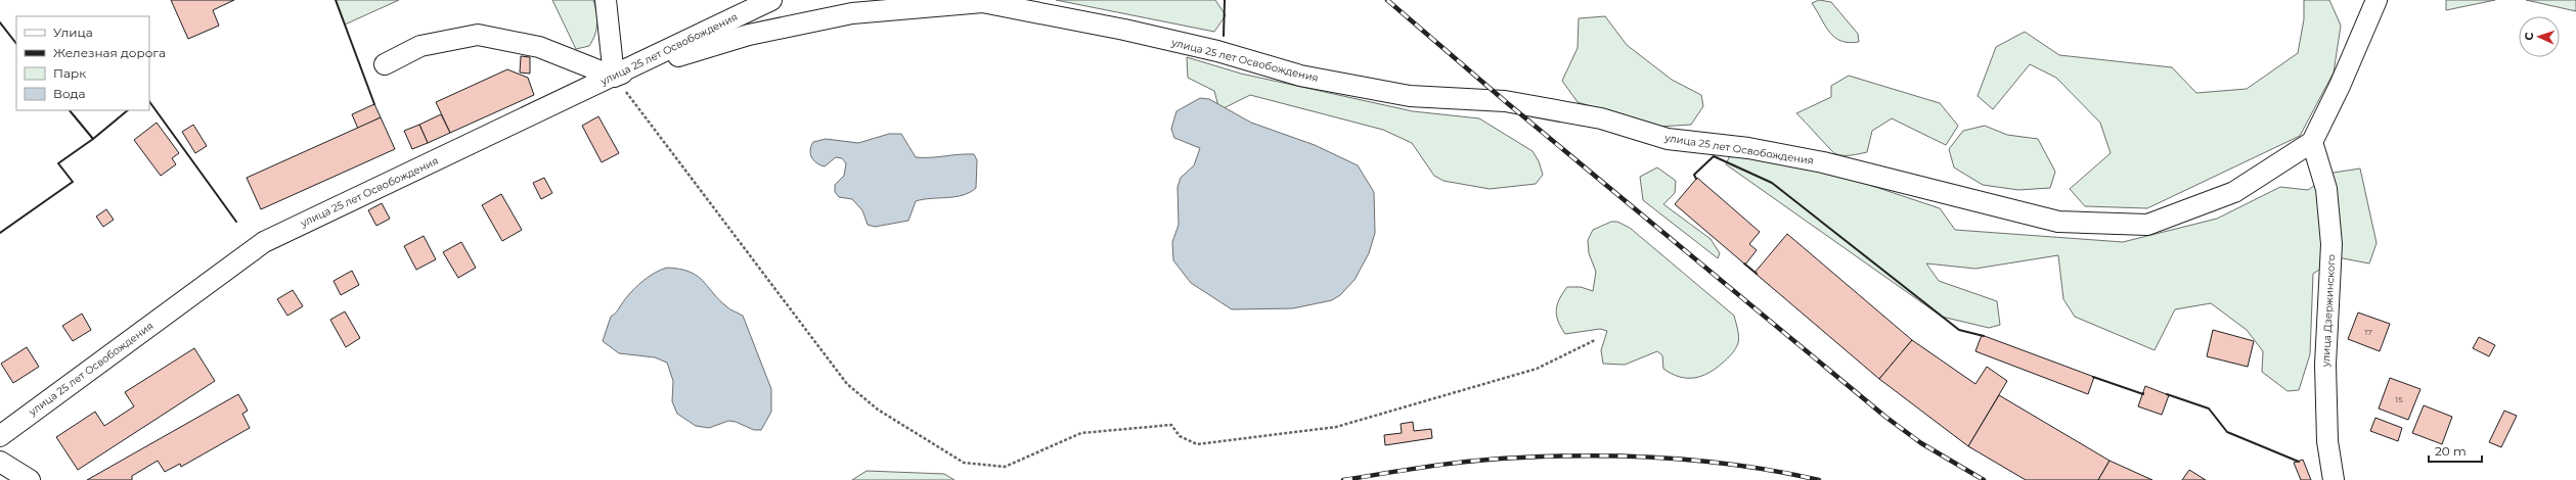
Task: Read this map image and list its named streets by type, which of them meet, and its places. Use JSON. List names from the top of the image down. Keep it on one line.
{"streets":{"street":["улица 25 лет Освобождения","улица Дзержинского"]},"crossings":[["улица 25 лет Освобождения","улица Дзержинского"]],"house_numbers":["17","15"],"legend":["Улица","Железная дорога","Парк","Вода"],"scale_bar":"20 m","north":"left"}
